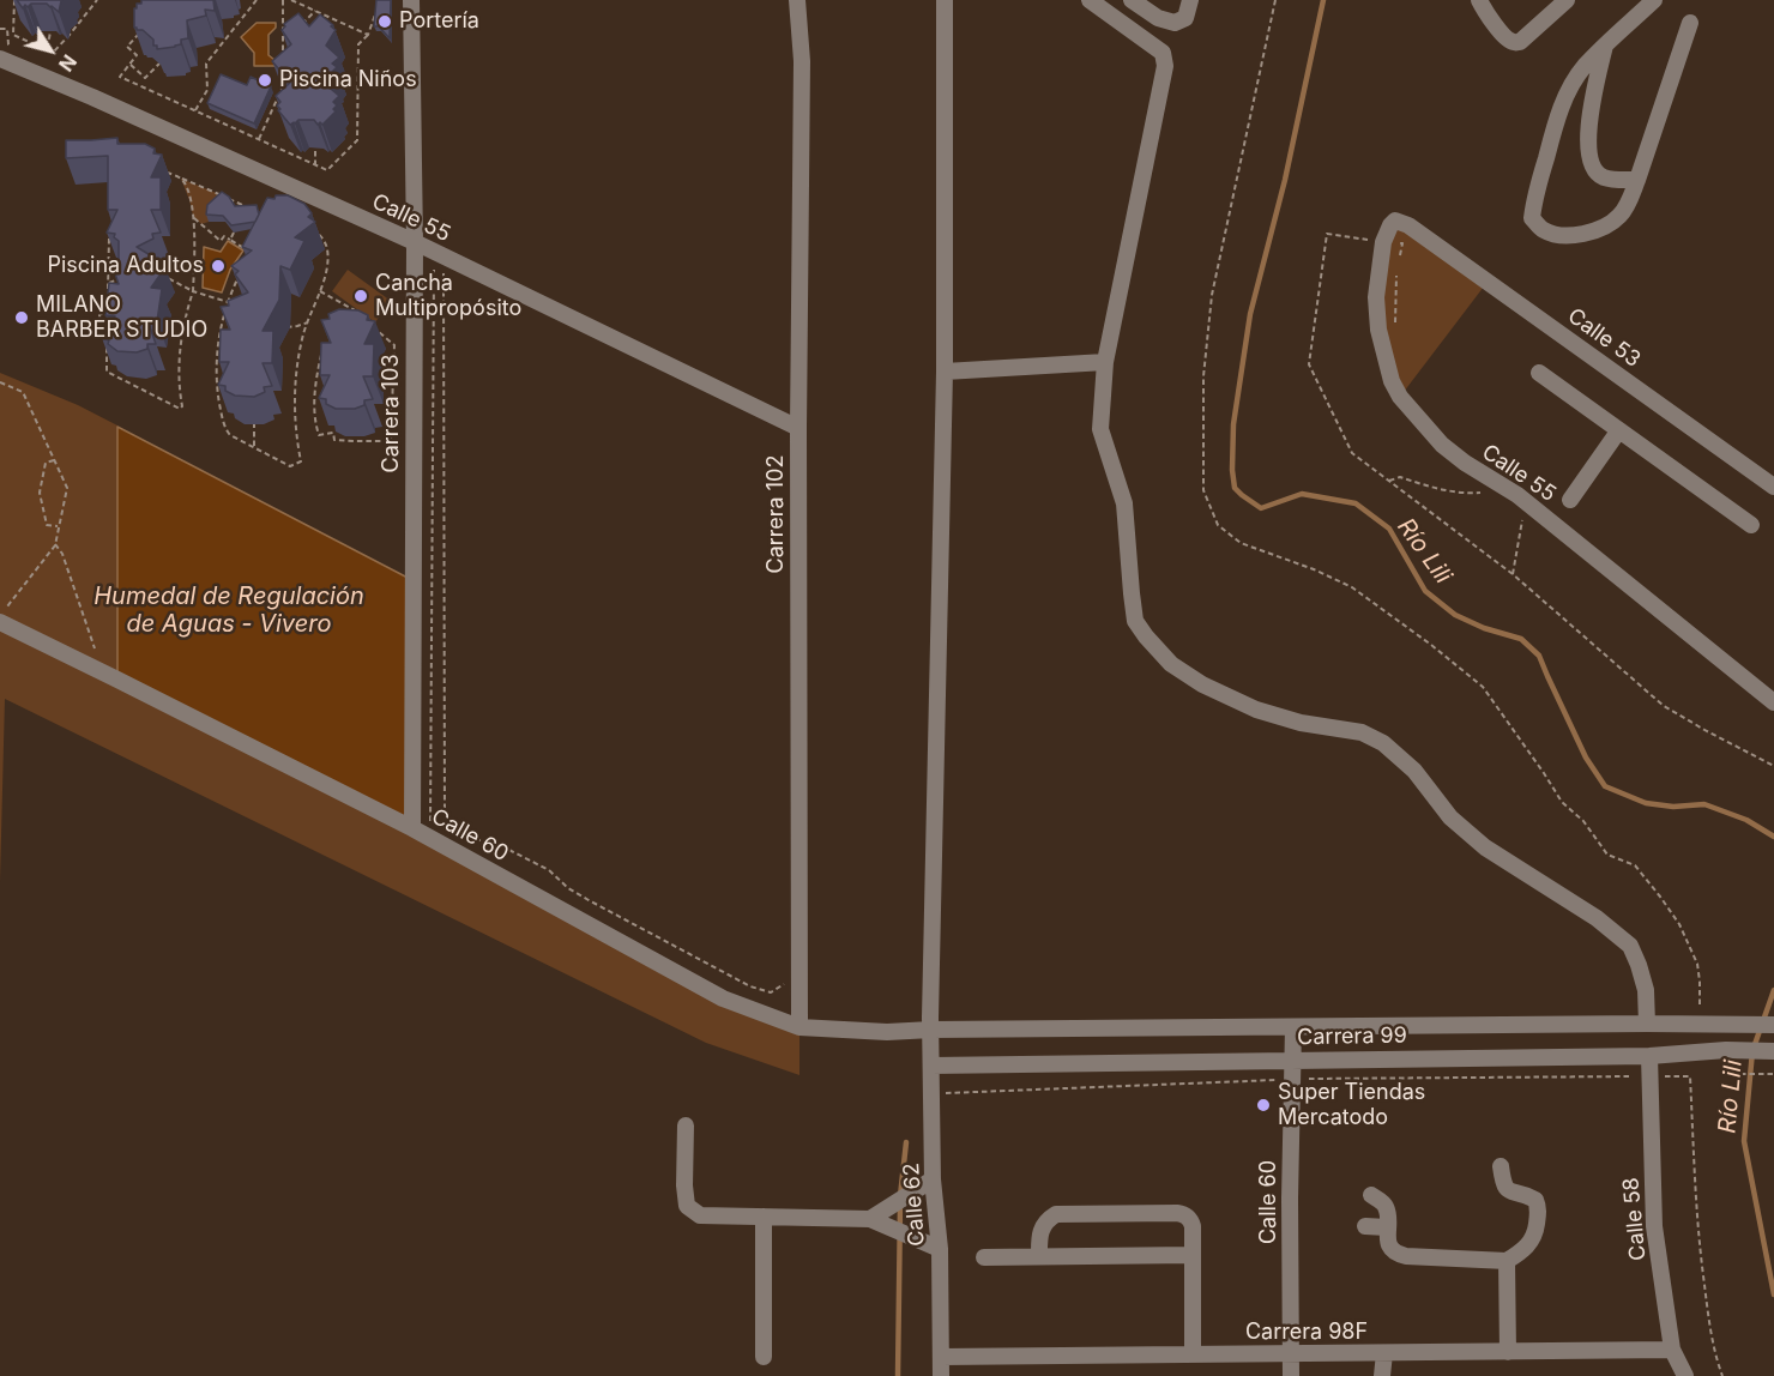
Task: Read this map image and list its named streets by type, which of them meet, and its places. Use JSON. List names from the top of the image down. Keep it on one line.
{"streets":{"street":["Calle 55","Calle 53","Carrera 103","Carrera 102","Calle 60","Carrera 99","Calle 62","Calle 58","Carrera 98F"]},"crossings":[["Calle 55","Calle 53"],["Calle 55","Carrera 103"],["Calle 55","Carrera 102"],["Carrera 103","Calle 60"],["Carrera 102","Calle 60"],["Calle 60","Carrera 99"],["Calle 60","Calle 62"],["Calle 60","Carrera 98F"],["Carrera 99","Calle 62"],["Carrera 99","Calle 58"],["Calle 62","Carrera 98F"],["Calle 58","Carrera 98F"]],"water":["Río Lili","Humedal de Regulación de Aguas - Vivero"],"places":["Portería","Piscina Niños","Piscina Adultos","Cancha Multipropósito","MILANO BARBER STUDIO","Super Tiendas Mercatodo"],"north":"bottom right"}
